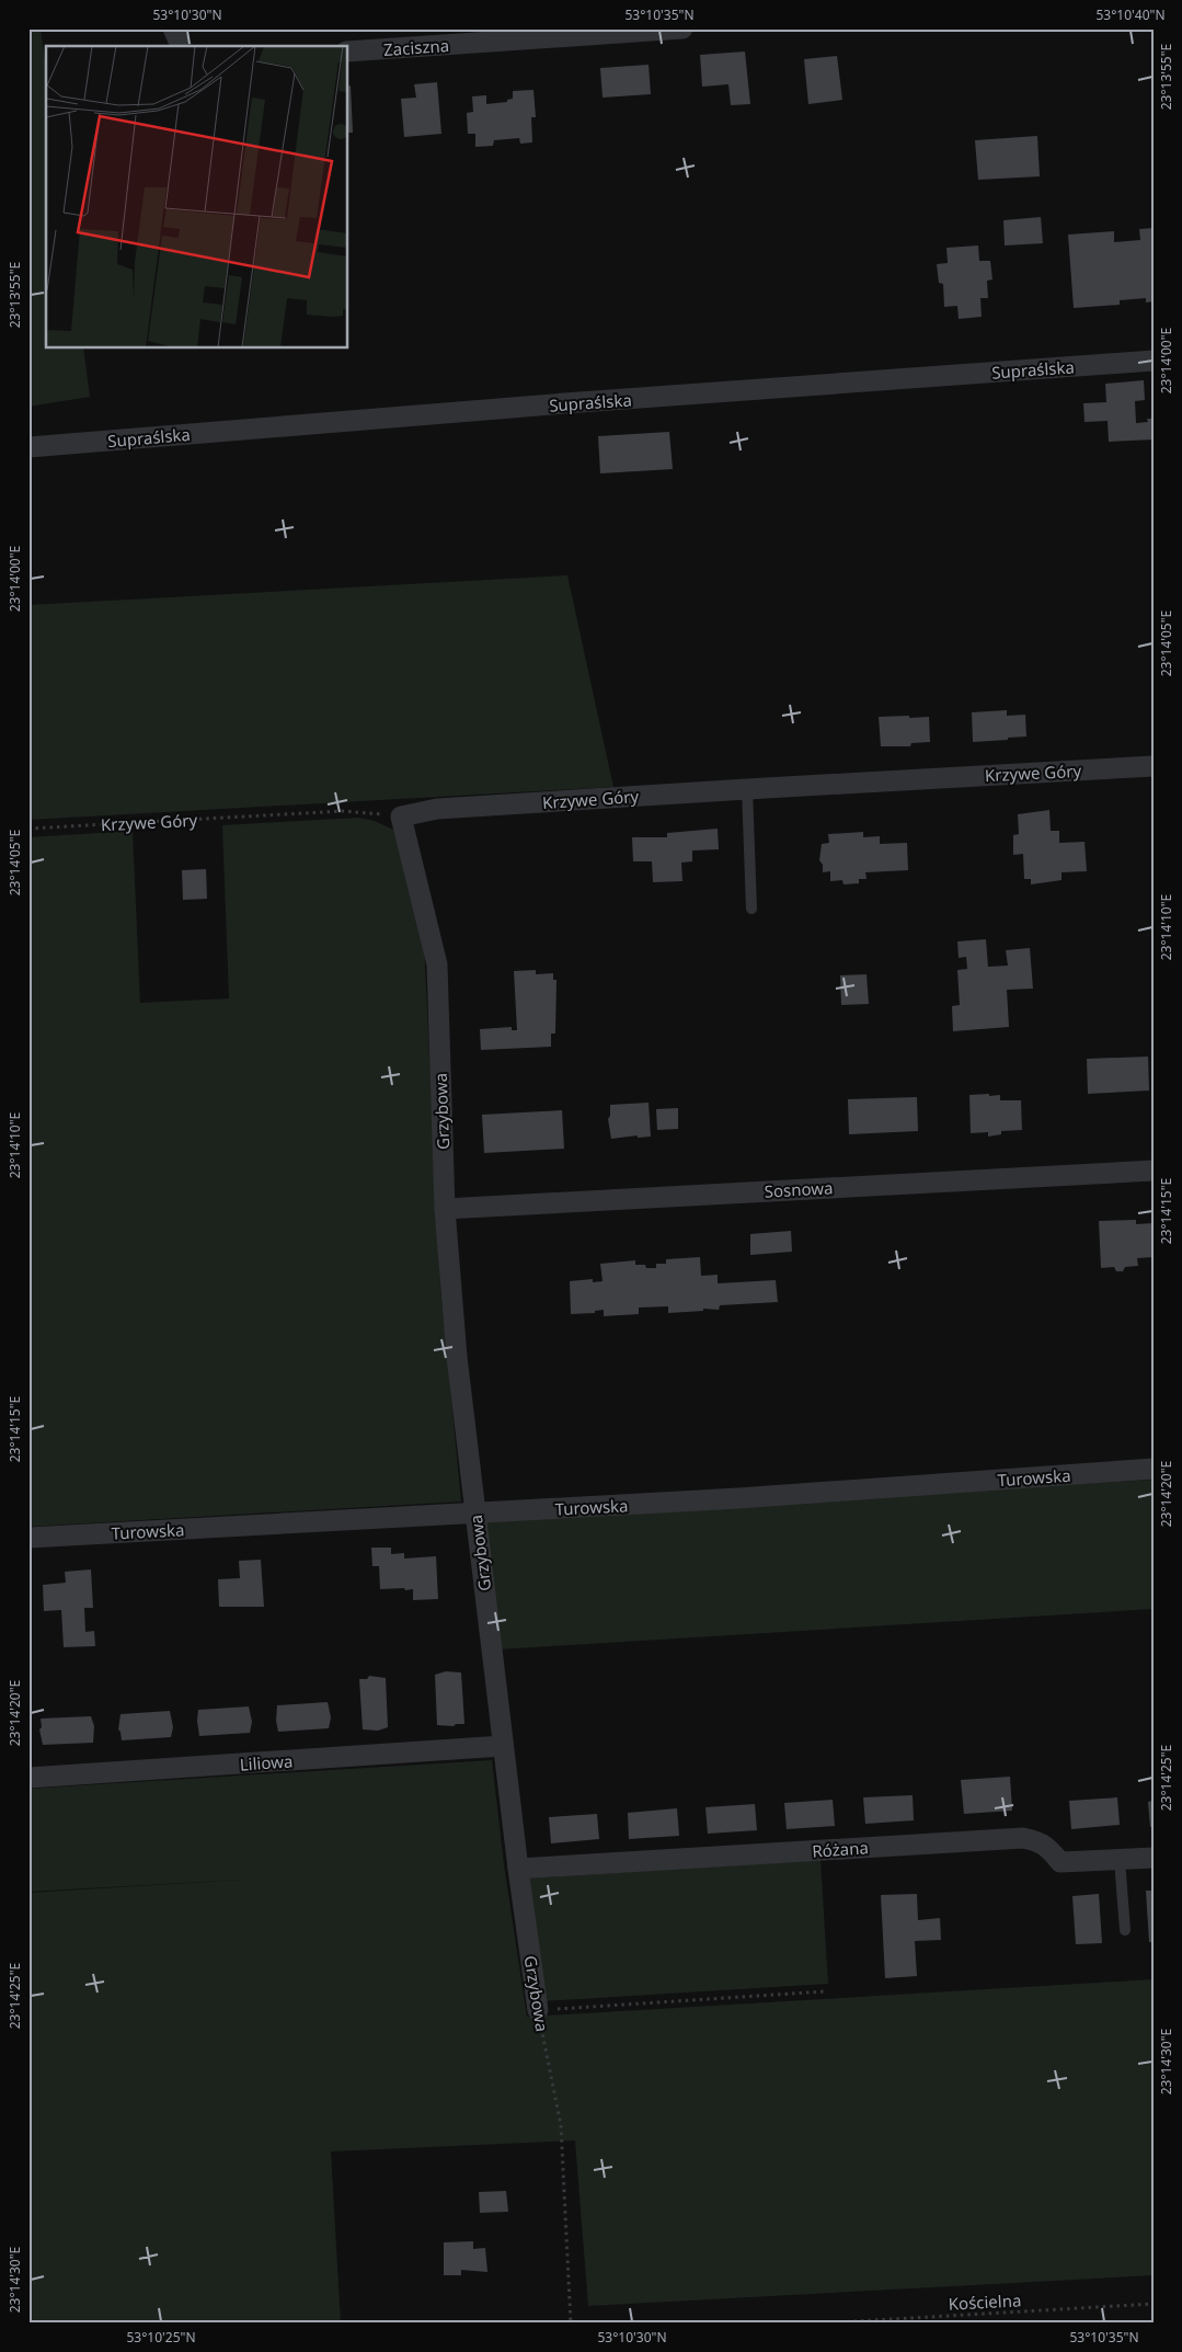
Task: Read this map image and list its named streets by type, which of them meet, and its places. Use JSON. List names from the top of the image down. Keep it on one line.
{"streets":{"street":["Zaciszna","Supraślska","Krzywe Góry","Grzybowa","Sosnowa","Turowska","Liliowa","Różana"],"path":["Kościelna"]},"crossings":[["Krzywe Góry","Grzybowa"],["Grzybowa","Sosnowa"],["Grzybowa","Turowska"],["Grzybowa","Liliowa"],["Grzybowa","Różana"]],"coordinates":["53°10'30\"N","53°10'35\"N","53°10'40\"N","23°13'55\"E","23°14'00\"E","23°14'05\"E","23°14'10\"E","23°14'15\"E","23°14'20\"E","23°14'25\"E","23°14'30\"E","53°10'25\"N"]}
